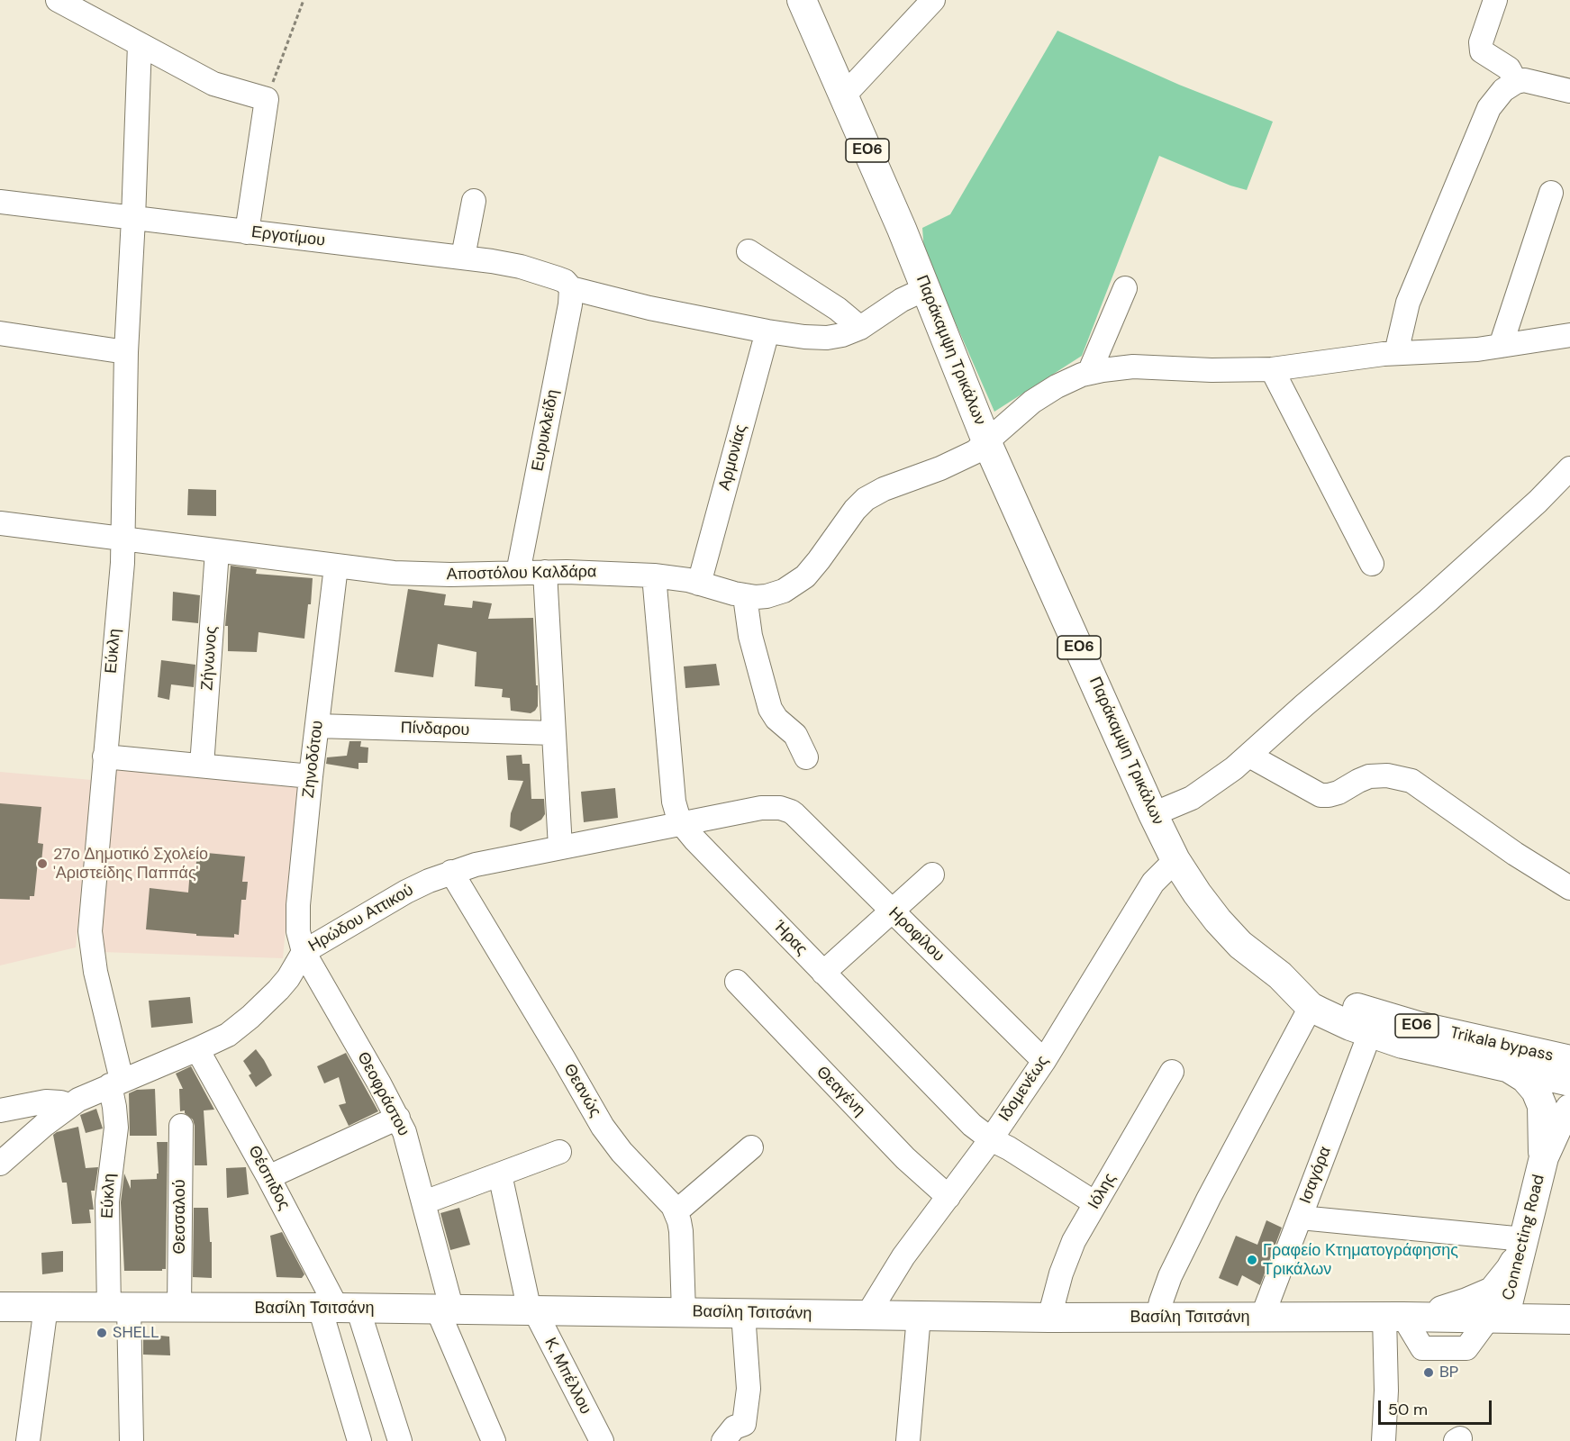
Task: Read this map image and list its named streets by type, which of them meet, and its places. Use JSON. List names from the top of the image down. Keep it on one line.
{"streets":{"main road":["ΕΟ6","Παράκαμψη Τρικάλων","Trikala bypass","Connecting Road","Βασίλη Τσιτσάνη"],"street":["Εργοτίμου","Ευρυκλείδη","Αρμονίας","Αποστόλου Καλδάρα","Εύκλη","Ζήνωνος","Πίνδαρου","Ζηνοδότου","Ηρώδου Αττικού","Ηροφίλου","Ήρας","Ιδομενέως","Θεανώς","Θεαγένη","Θεοφράστου","Ισαγόρα","Θέσπιδος","Ιόλης","Θεσσαλού","Κ. Μπέλλου"]},"crossings":[["Εργοτίμου","Παράκαμψη Τρικάλων"],["Εργοτίμου","Ευρυκλείδη"],["Εργοτίμου","Αρμονίας"],["Εργοτίμου","Εύκλη"],["Παράκαμψη Τρικάλων","Αποστόλου Καλδάρα"],["Παράκαμψη Τρικάλων","Trikala bypass"],["Παράκαμψη Τρικάλων","Ιδομενέως"],["Παράκαμψη Τρικάλων","Ισαγόρα"],["Παράκαμψη Τρικάλων","Connecting Road"],["Ευρυκλείδη","Αποστόλου Καλδάρα"],["Αρμονίας","Αποστόλου Καλδάρα"],["Αποστόλου Καλδάρα","Εύκλη"],["Αποστόλου Καλδάρα","Ζήνωνος"],["Αποστόλου Καλδάρα","Ζηνοδότου"],["Αποστόλου Καλδάρα","Ήρας"],["Εύκλη","Ηρώδου Αττικού"],["Εύκλη","Βασίλη Τσιτσάνη"],["Πίνδαρου","Ζηνοδότου"],["Ζηνοδότου","Ηρώδου Αττικού"],["Ζηνοδότου","Θεοφράστου"],["Ηρώδου Αττικού","Ηροφίλου"],["Ηρώδου Αττικού","Ήρας"],["Ηρώδου Αττικού","Θεανώς"],["Ηρώδου Αττικού","Θεοφράστου"],["Ηρώδου Αττικού","Θέσπιδος"],["Ηροφίλου","Ιδομενέως"],["Ήρας","Ιδομενέως"],["Ήρας","Ιόλης"],["Trikala bypass","Connecting Road"],["Ιδομενέως","Θεαγένη"],["Ιδομενέως","Βασίλη Τσιτσάνη"],["Θεανώς","Βασίλη Τσιτσάνη"],["Θεοφράστου","Βασίλη Τσιτσάνη"],["Ισαγόρα","Βασίλη Τσιτσάνη"],["Θέσπιδος","Βασίλη Τσιτσάνη"],["Ιόλης","Βασίλη Τσιτσάνη"],["Θεσσαλού","Βασίλη Τσιτσάνη"],["Connecting Road","Βασίλη Τσιτσάνη"],["Βασίλη Τσιτσάνη","Κ. Μπέλλου"]],"places":["27ο Δημοτικό Σχολείο 'Αριστείδης Παππάς'","Γραφείο Κτηματογράφησης Τρικάλων","SHELL","BP"],"scale_bar":"50 m"}
